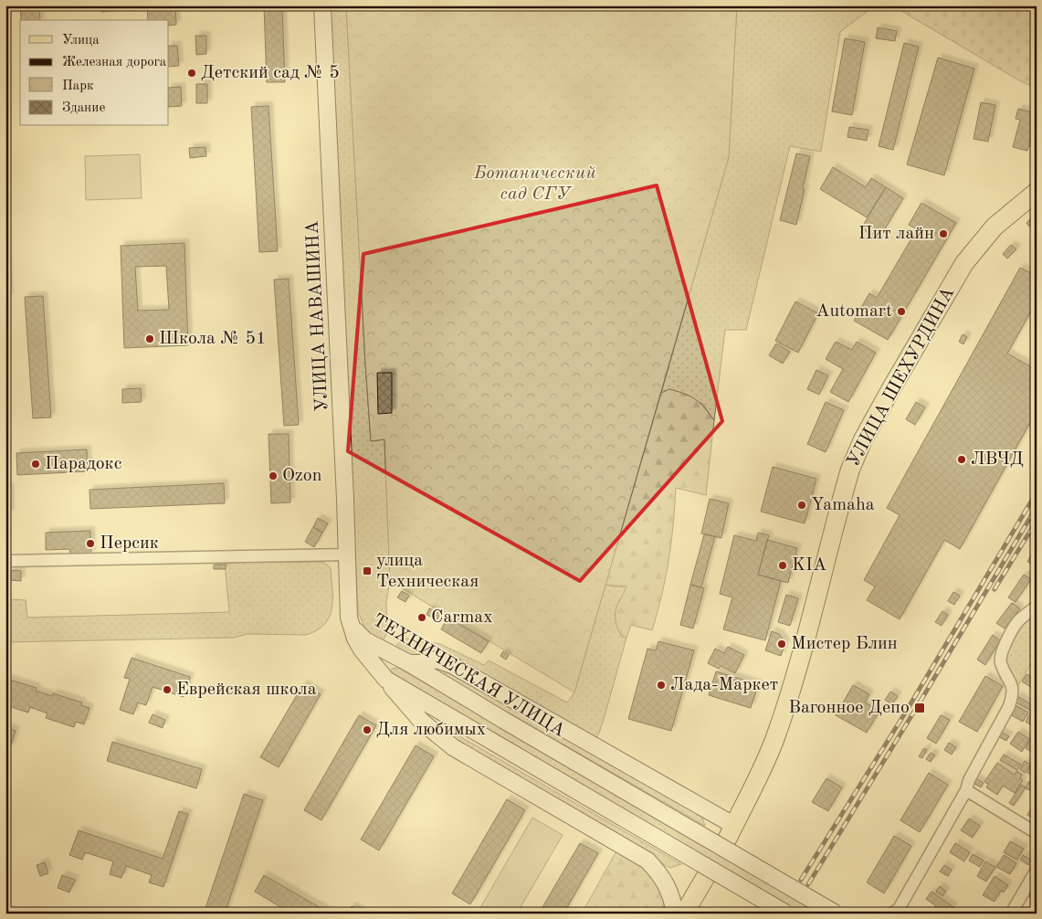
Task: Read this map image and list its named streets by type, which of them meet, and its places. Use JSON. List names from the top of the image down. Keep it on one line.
{"streets":{"main road":["УЛИЦА НАВАШИНА","УЛИЦА ШЕХУРДИНА","ТЕХНИЧЕСКАЯ УЛИЦА"]},"crossings":[["УЛИЦА НАВАШИНА","ТЕХНИЧЕСКАЯ УЛИЦА"]],"parks":["Ботанический сад СГУ"],"places":{"other":["Детский сад № 5","Пит лайн","Automart","Школа № 51","ЛВЧД","Парадокс","Ozon","Yamaha","Персик","KIA","Carmax","Мистер Блин","Лада-Маркет","Еврейская школа","Для любимых"],"transit":["улица Техническая","Вагонное Депо"]},"legend":["Улица","Железная дорога","Парк","Здание"]}
